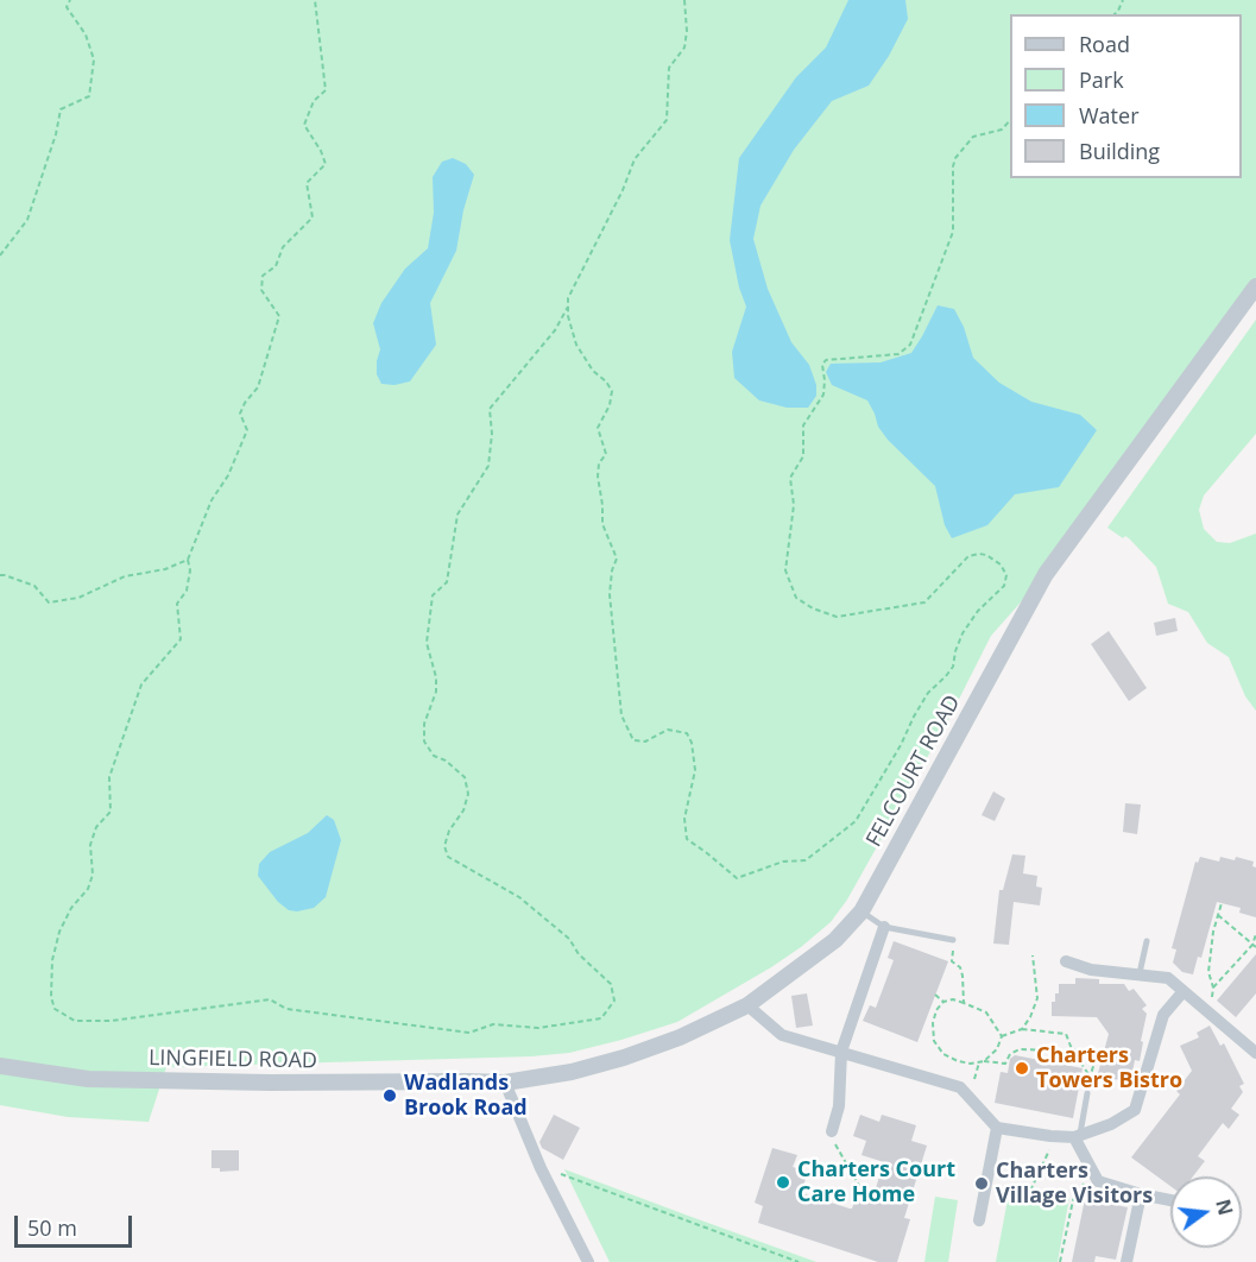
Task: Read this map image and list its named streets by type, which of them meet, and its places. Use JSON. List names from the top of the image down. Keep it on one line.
{"streets":{"street":["FELCOURT ROAD","LINGFIELD ROAD"]},"crossings":[["FELCOURT ROAD","LINGFIELD ROAD"]],"places":["Charters Towers Bistro","Wadlands Brook Road","Charters Court Care Home","Charters Village Visitors"],"legend":["Road","Park","Water","Building"],"scale_bar":"50 m","north":"right"}
